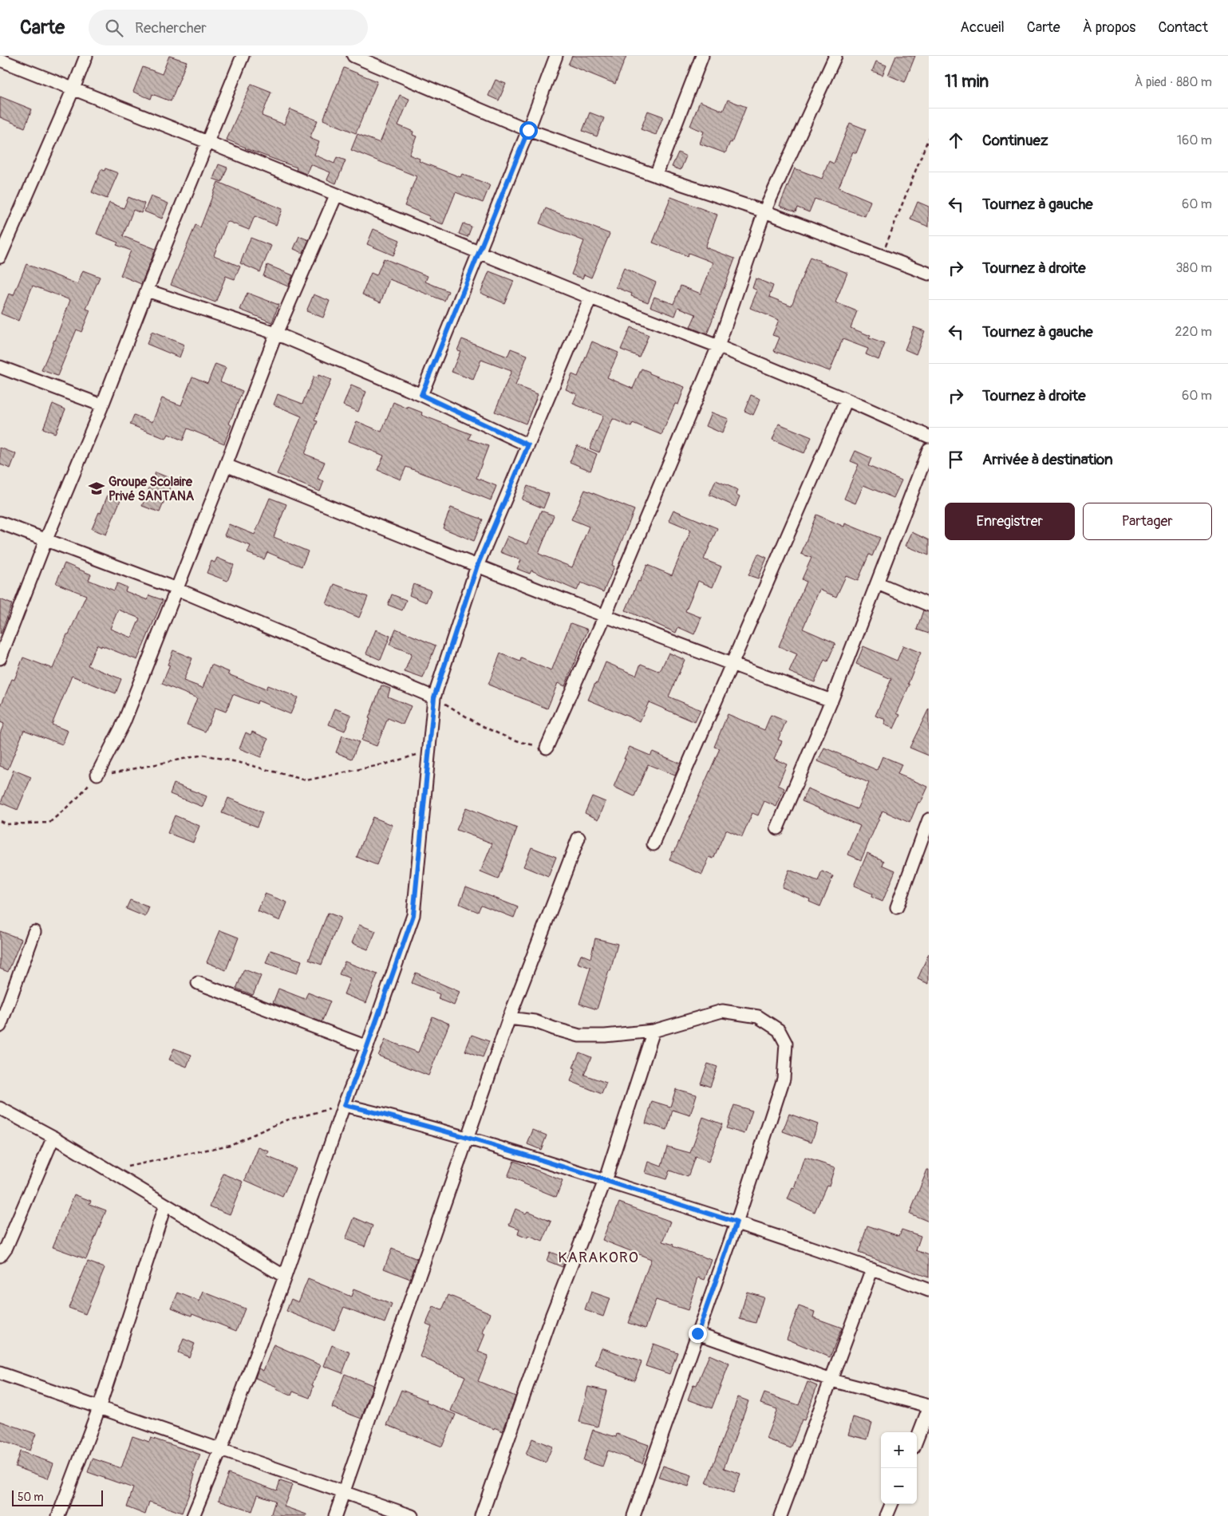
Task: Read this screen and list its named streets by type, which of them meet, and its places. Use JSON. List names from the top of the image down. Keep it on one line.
{"districts":["KARAKORO"],"places":{"school or university":["Groupe Scolaire Privé SANTANA"]},"scale_bar":"50 m","page":{"header":"Carte","search":"Rechercher","nav":["Accueil","Carte","À propos","Contact"],"heading":["11 min","À pied · 880 m"],"list":[["Continuez","160 m"],["Tournez à gauche","60 m"],["Tournez à droite","380 m"],["Tournez à gauche","220 m"],["Tournez à droite","60 m"],"Arrivée à destination"],"buttons":["Enregistrer","Partager"],"map_buttons":["+","−"],"scale":"50 m"}}
